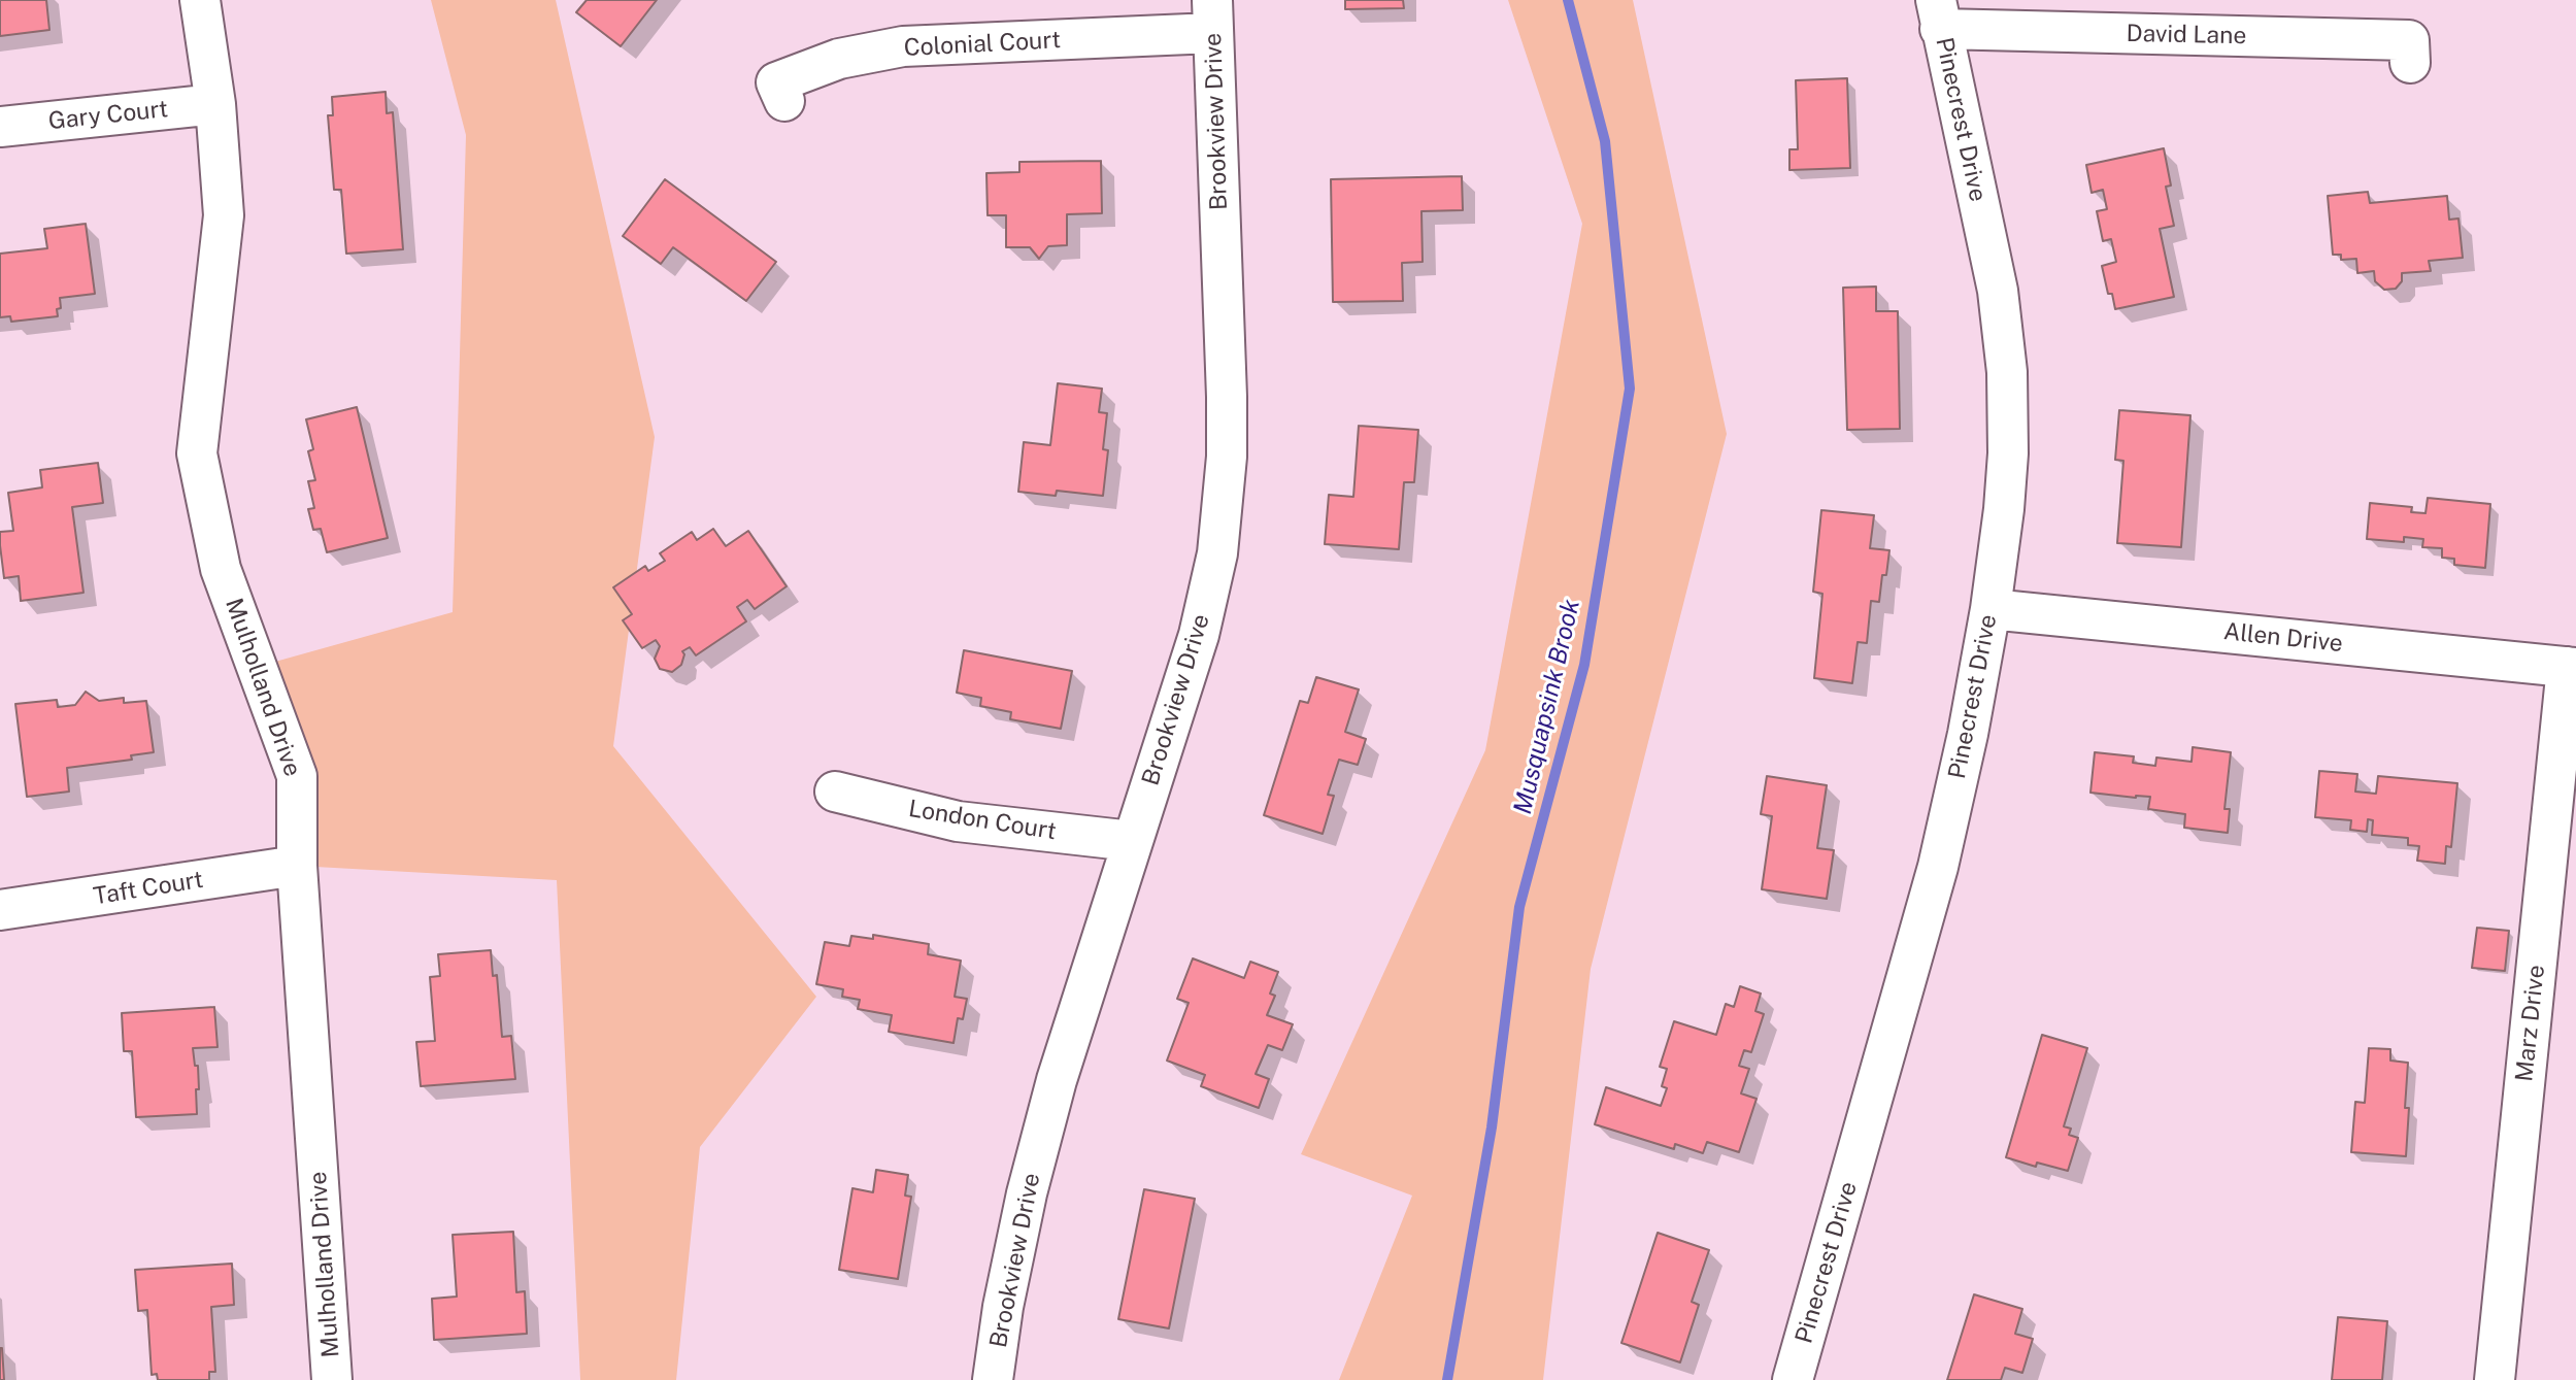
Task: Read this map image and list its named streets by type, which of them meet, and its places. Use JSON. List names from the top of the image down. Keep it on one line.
{"streets":{"street":["David Lane","Colonial Court","Gary Court","Pinecrest Drive","Brookview Drive","Allen Drive","Mulholland Drive","London Court","Taft Court","Marz Drive"]},"crossings":[["David Lane","Pinecrest Drive"],["Colonial Court","Brookview Drive"],["Gary Court","Mulholland Drive"],["Pinecrest Drive","Allen Drive"],["Brookview Drive","London Court"],["Allen Drive","Marz Drive"],["Mulholland Drive","Taft Court"]],"water":["Musquapsink Brook"]}
